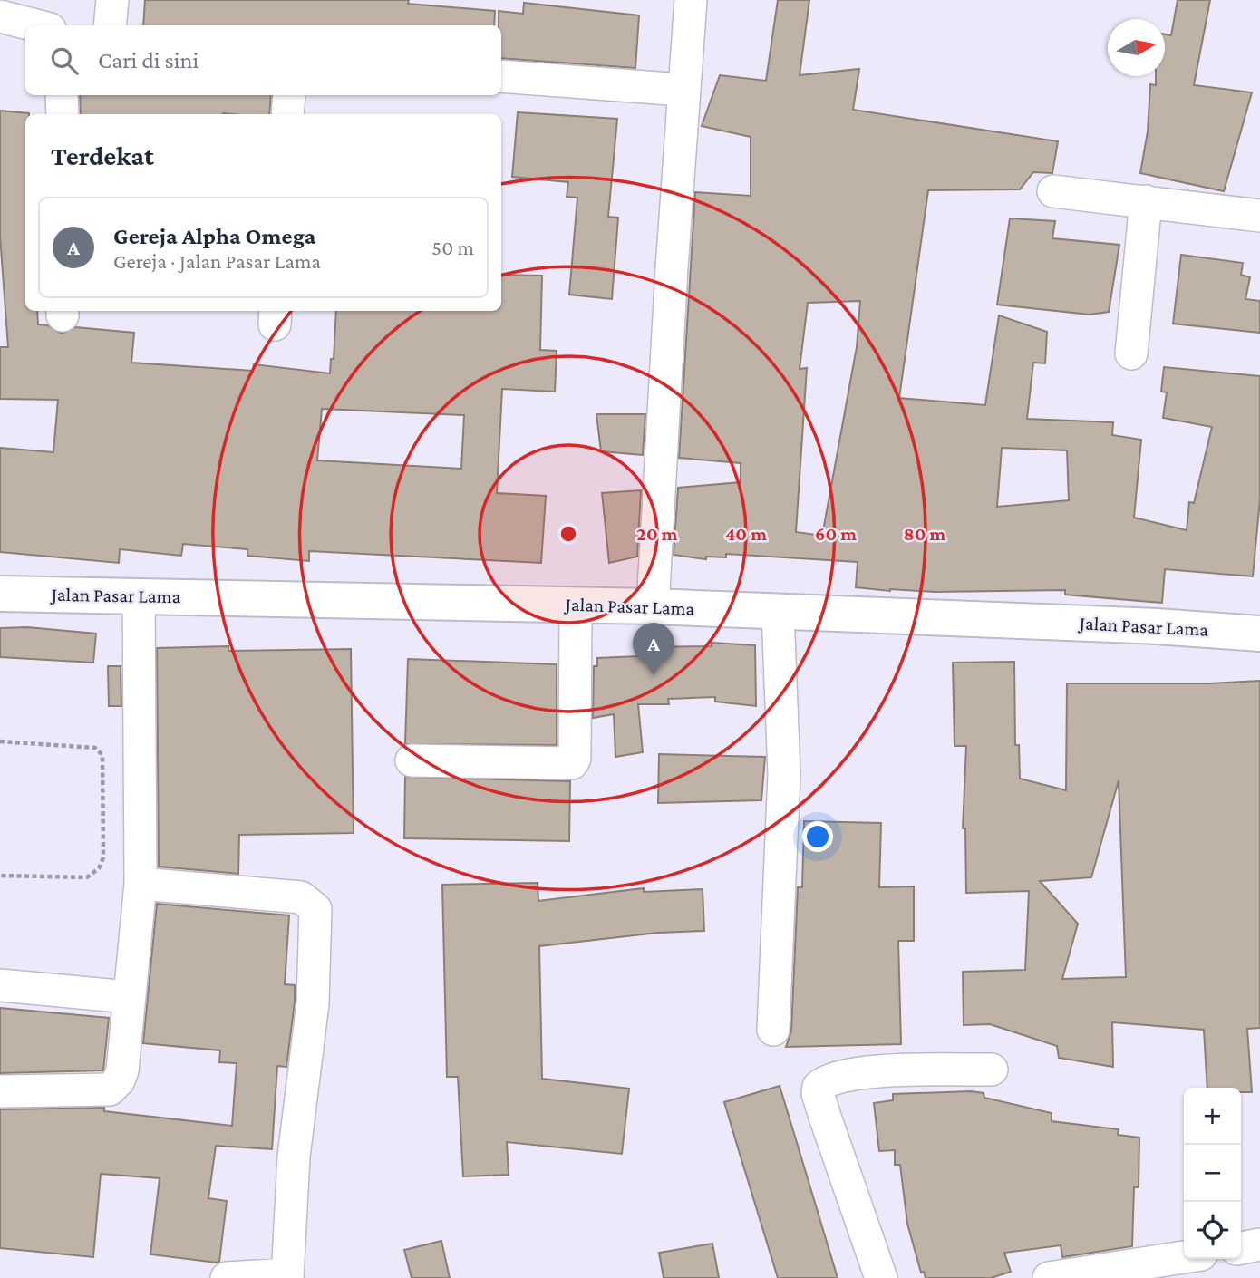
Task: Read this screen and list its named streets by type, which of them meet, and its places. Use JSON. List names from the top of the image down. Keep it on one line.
{"streets":{"street":["Jalan Pasar Lama"]},"north":"right","page":{"search":"Cari di sini","heading":"Terdekat","list":[{"mark":"A","name":"Gereja Alpha Omega","note":"Gereja · Jalan Pasar Lama","value":"50 m"}],"pins":"A","map_buttons":["+","−"]},"rings":["20 m","40 m","60 m","80 m"]}
